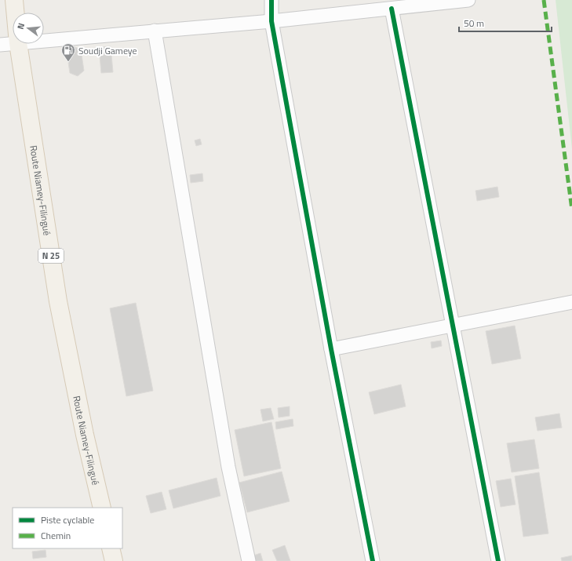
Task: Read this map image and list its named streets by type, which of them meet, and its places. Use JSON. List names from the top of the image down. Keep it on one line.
{"streets":{"main road":["Route Niamey-Filingué","N 25"]},"places":{"fuel station":["Soudji Gameye"]},"legend":["Piste cyclable","Chemin"],"scale_bar":"50 m","north":"left"}
